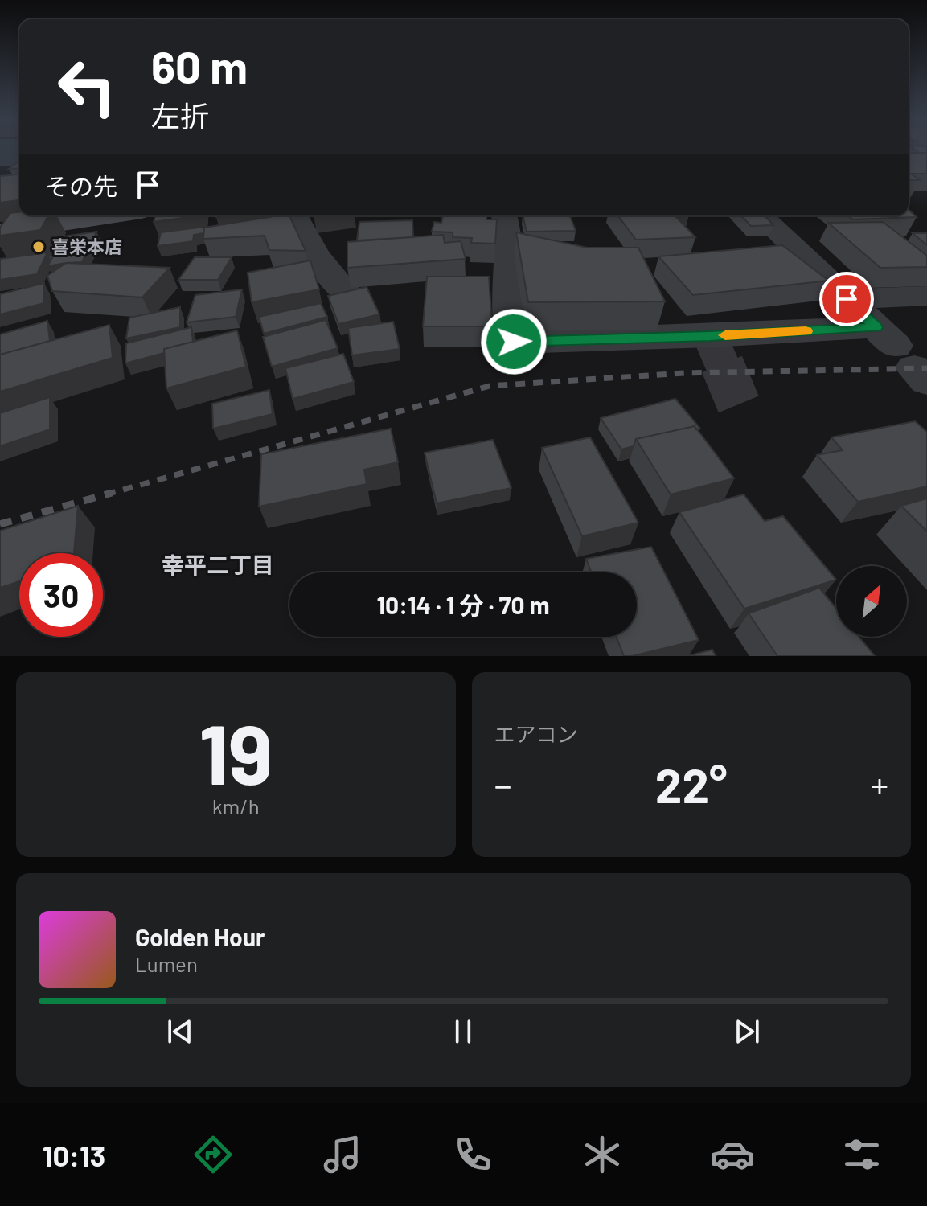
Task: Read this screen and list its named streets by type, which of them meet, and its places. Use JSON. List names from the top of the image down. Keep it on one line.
{"districts":["幸平二丁目"],"places":["喜栄本店"],"north":"top right","page":{"turn":["60 m","左折"],"then":"その先","limit":"30","trip":"10:14 · 1 分 · 70 m","tile":[["19","km/h"],"エアコン"],"heat":["−","22°","+"],"song":["Golden Hour","Lumen"],"tabs":"10:13"}}
